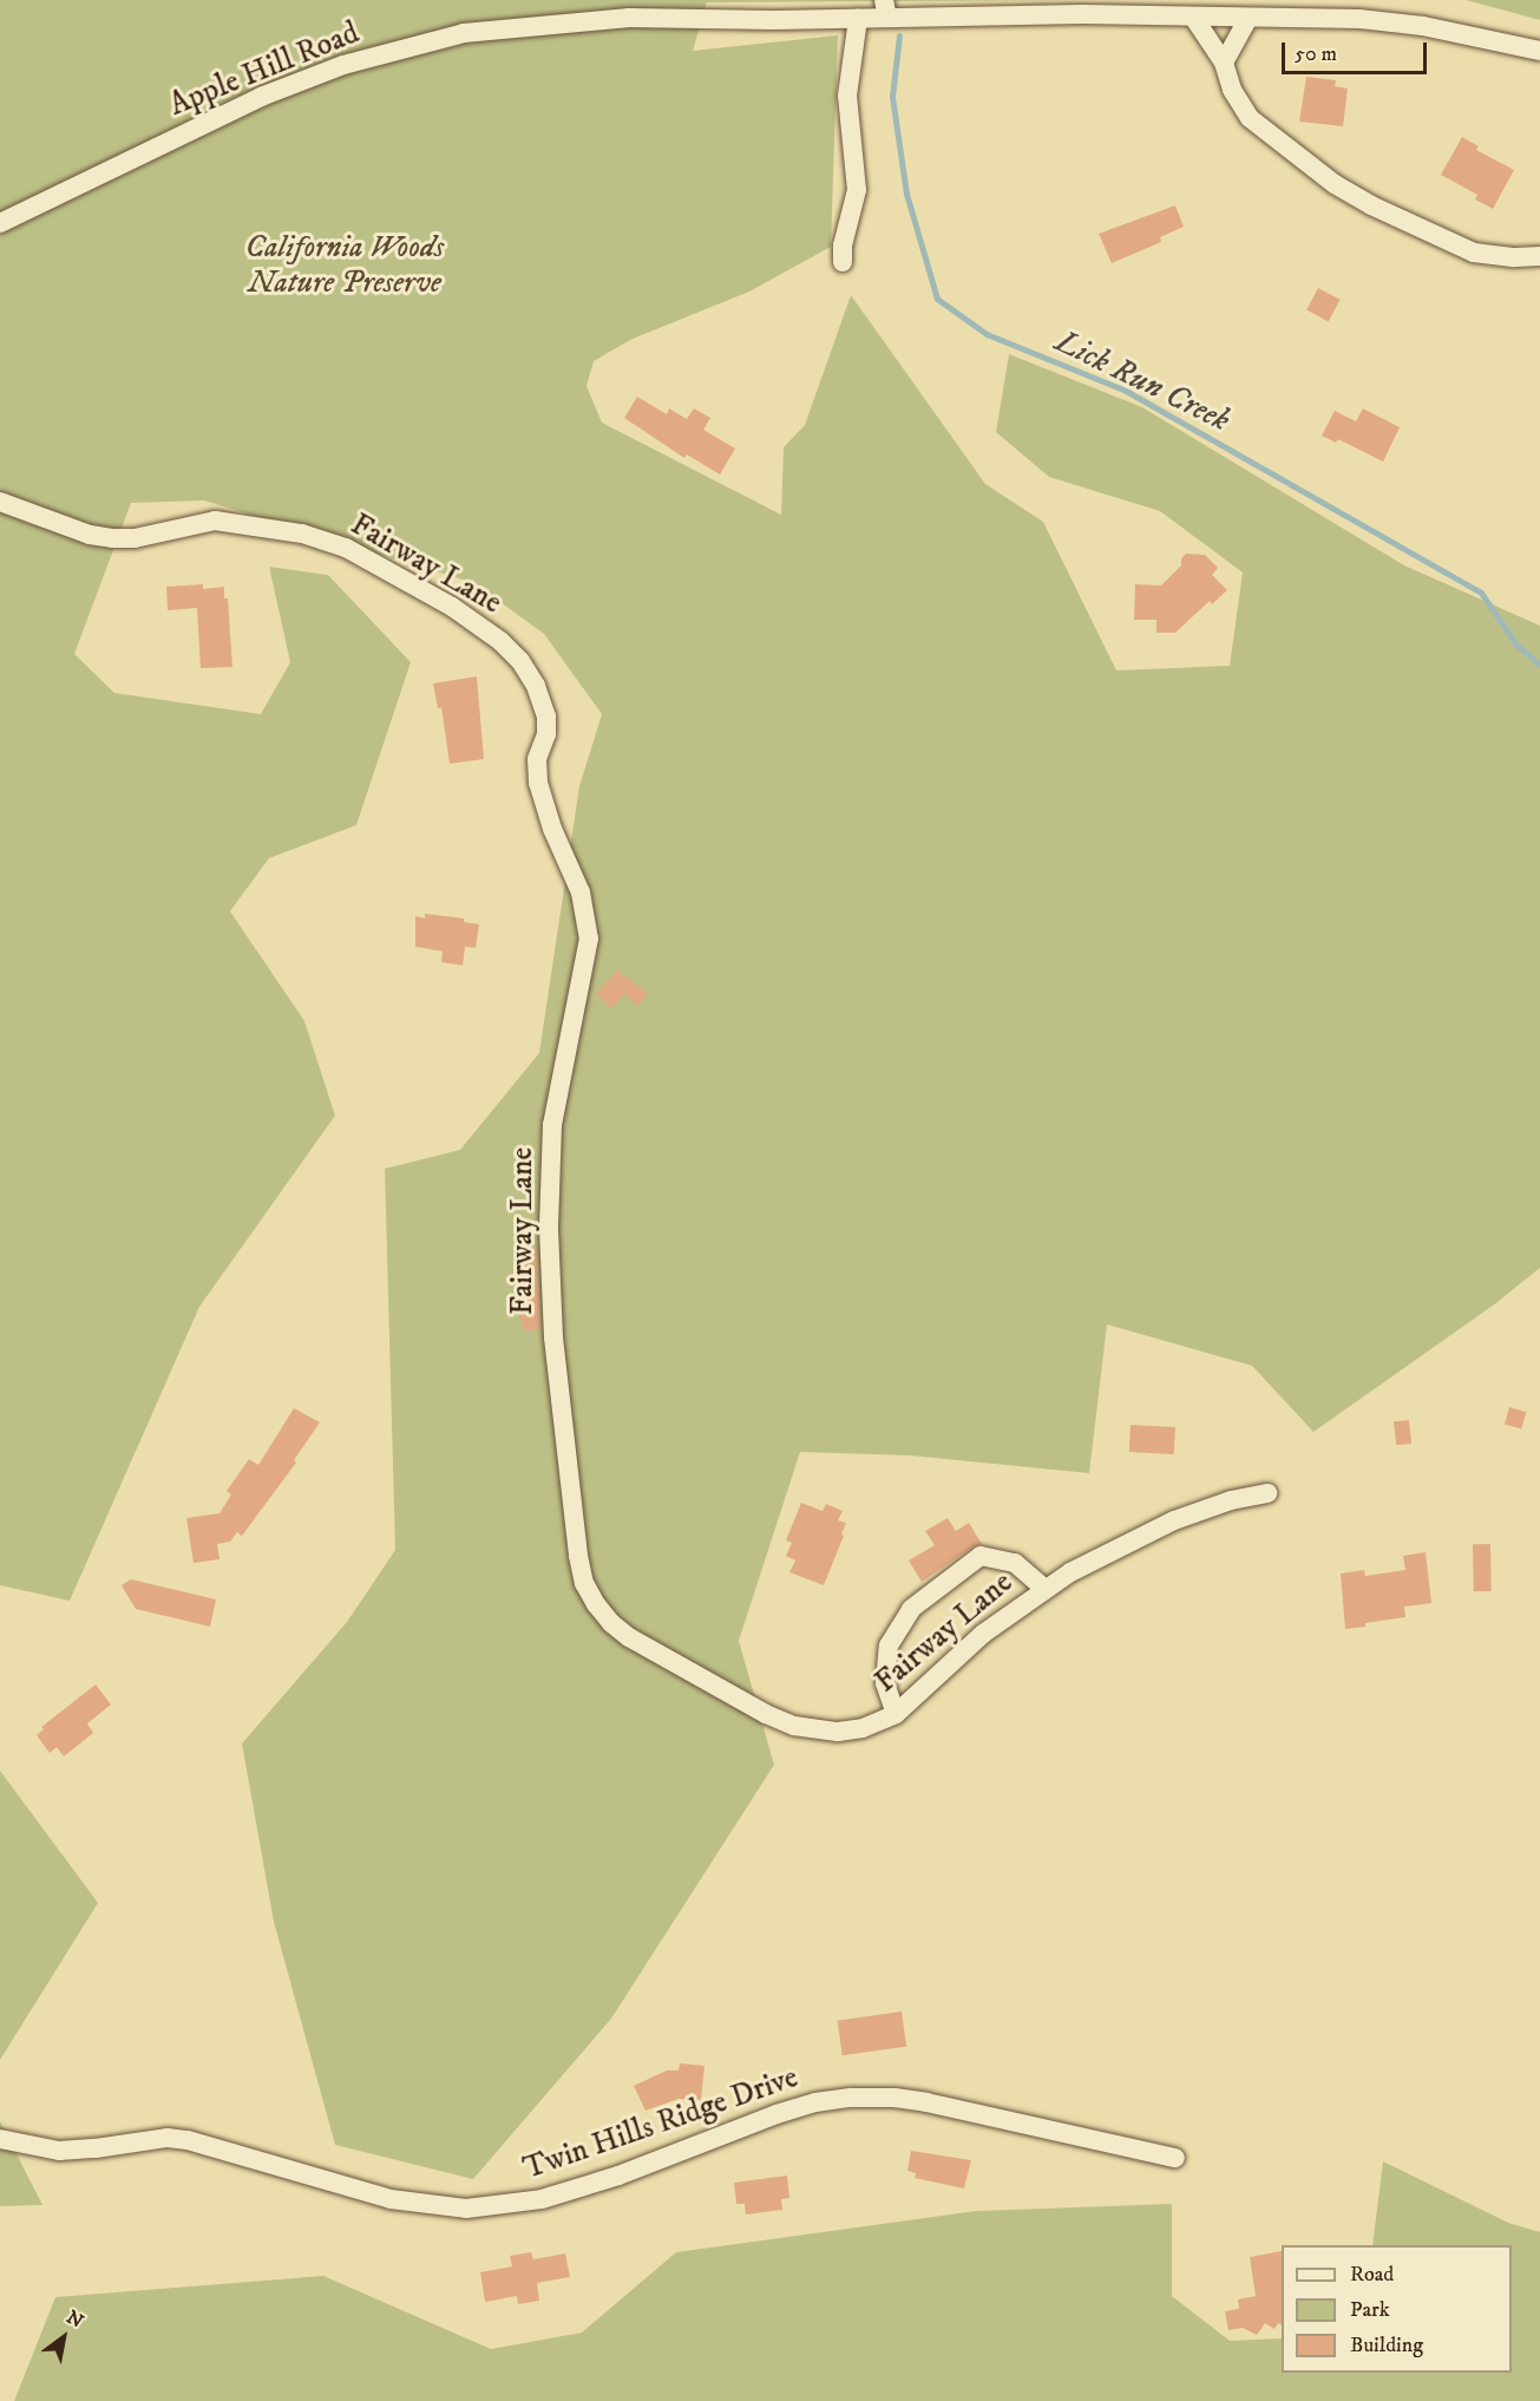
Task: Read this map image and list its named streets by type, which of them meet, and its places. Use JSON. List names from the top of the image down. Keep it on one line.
{"streets":{"street":["Apple Hill Road","Fairway Lane","Twin Hills Ridge Drive"]},"water":["Lick Run Creek"],"parks":["California Woods Nature Preserve"],"legend":["Road","Park","Building"],"scale_bar":"50 m","north":"top right"}
